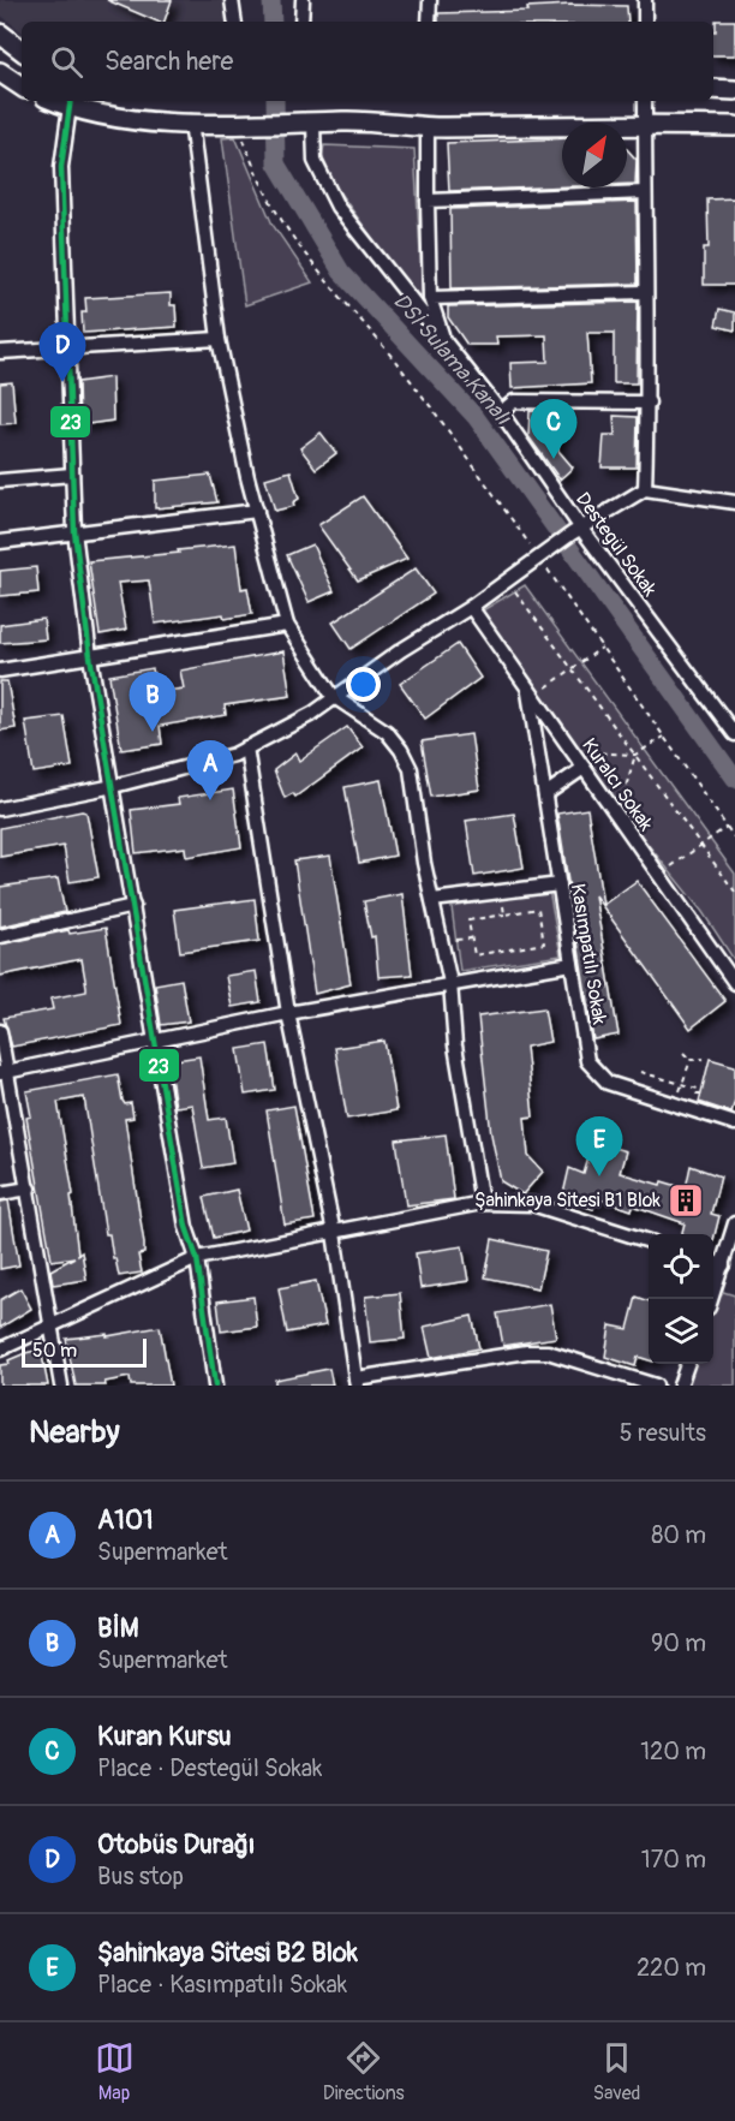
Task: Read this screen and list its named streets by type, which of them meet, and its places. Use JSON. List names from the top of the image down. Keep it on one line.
{"streets":{"street":["Destegül Sokak","Kuralcı Sokak","Kasımpatılı Sokak"]},"crossings":[["Kuralcı Sokak","Kasımpatılı Sokak"]],"water":["DSİ Sulama Kanalı"],"places":{"building":["Şahinkaya Sitesi B1 Blok"]},"lines":["transit line 23"],"scale_bar":"50 m","north":"top right","page":{"search":"Search here","pins":["D","C","B","A","E"],"scale":"50 m","heading":["Nearby","5 results"],"list":[{"mark":"A","name":"A101","note":"Supermarket","value":"80 m"},{"mark":"B","name":"BİM","note":"Supermarket","value":"90 m"},{"mark":"C","name":"Kuran Kursu","note":"Place · Destegül Sokak","value":"120 m"},{"mark":"D","name":"Otobüs Durağı","note":"Bus stop","value":"170 m"},{"mark":"E","name":"Şahinkaya Sitesi B2 Blok","note":"Place · Kasımpatılı Sokak","value":"220 m"}],"nav":["Map","Directions","Saved"]}}
